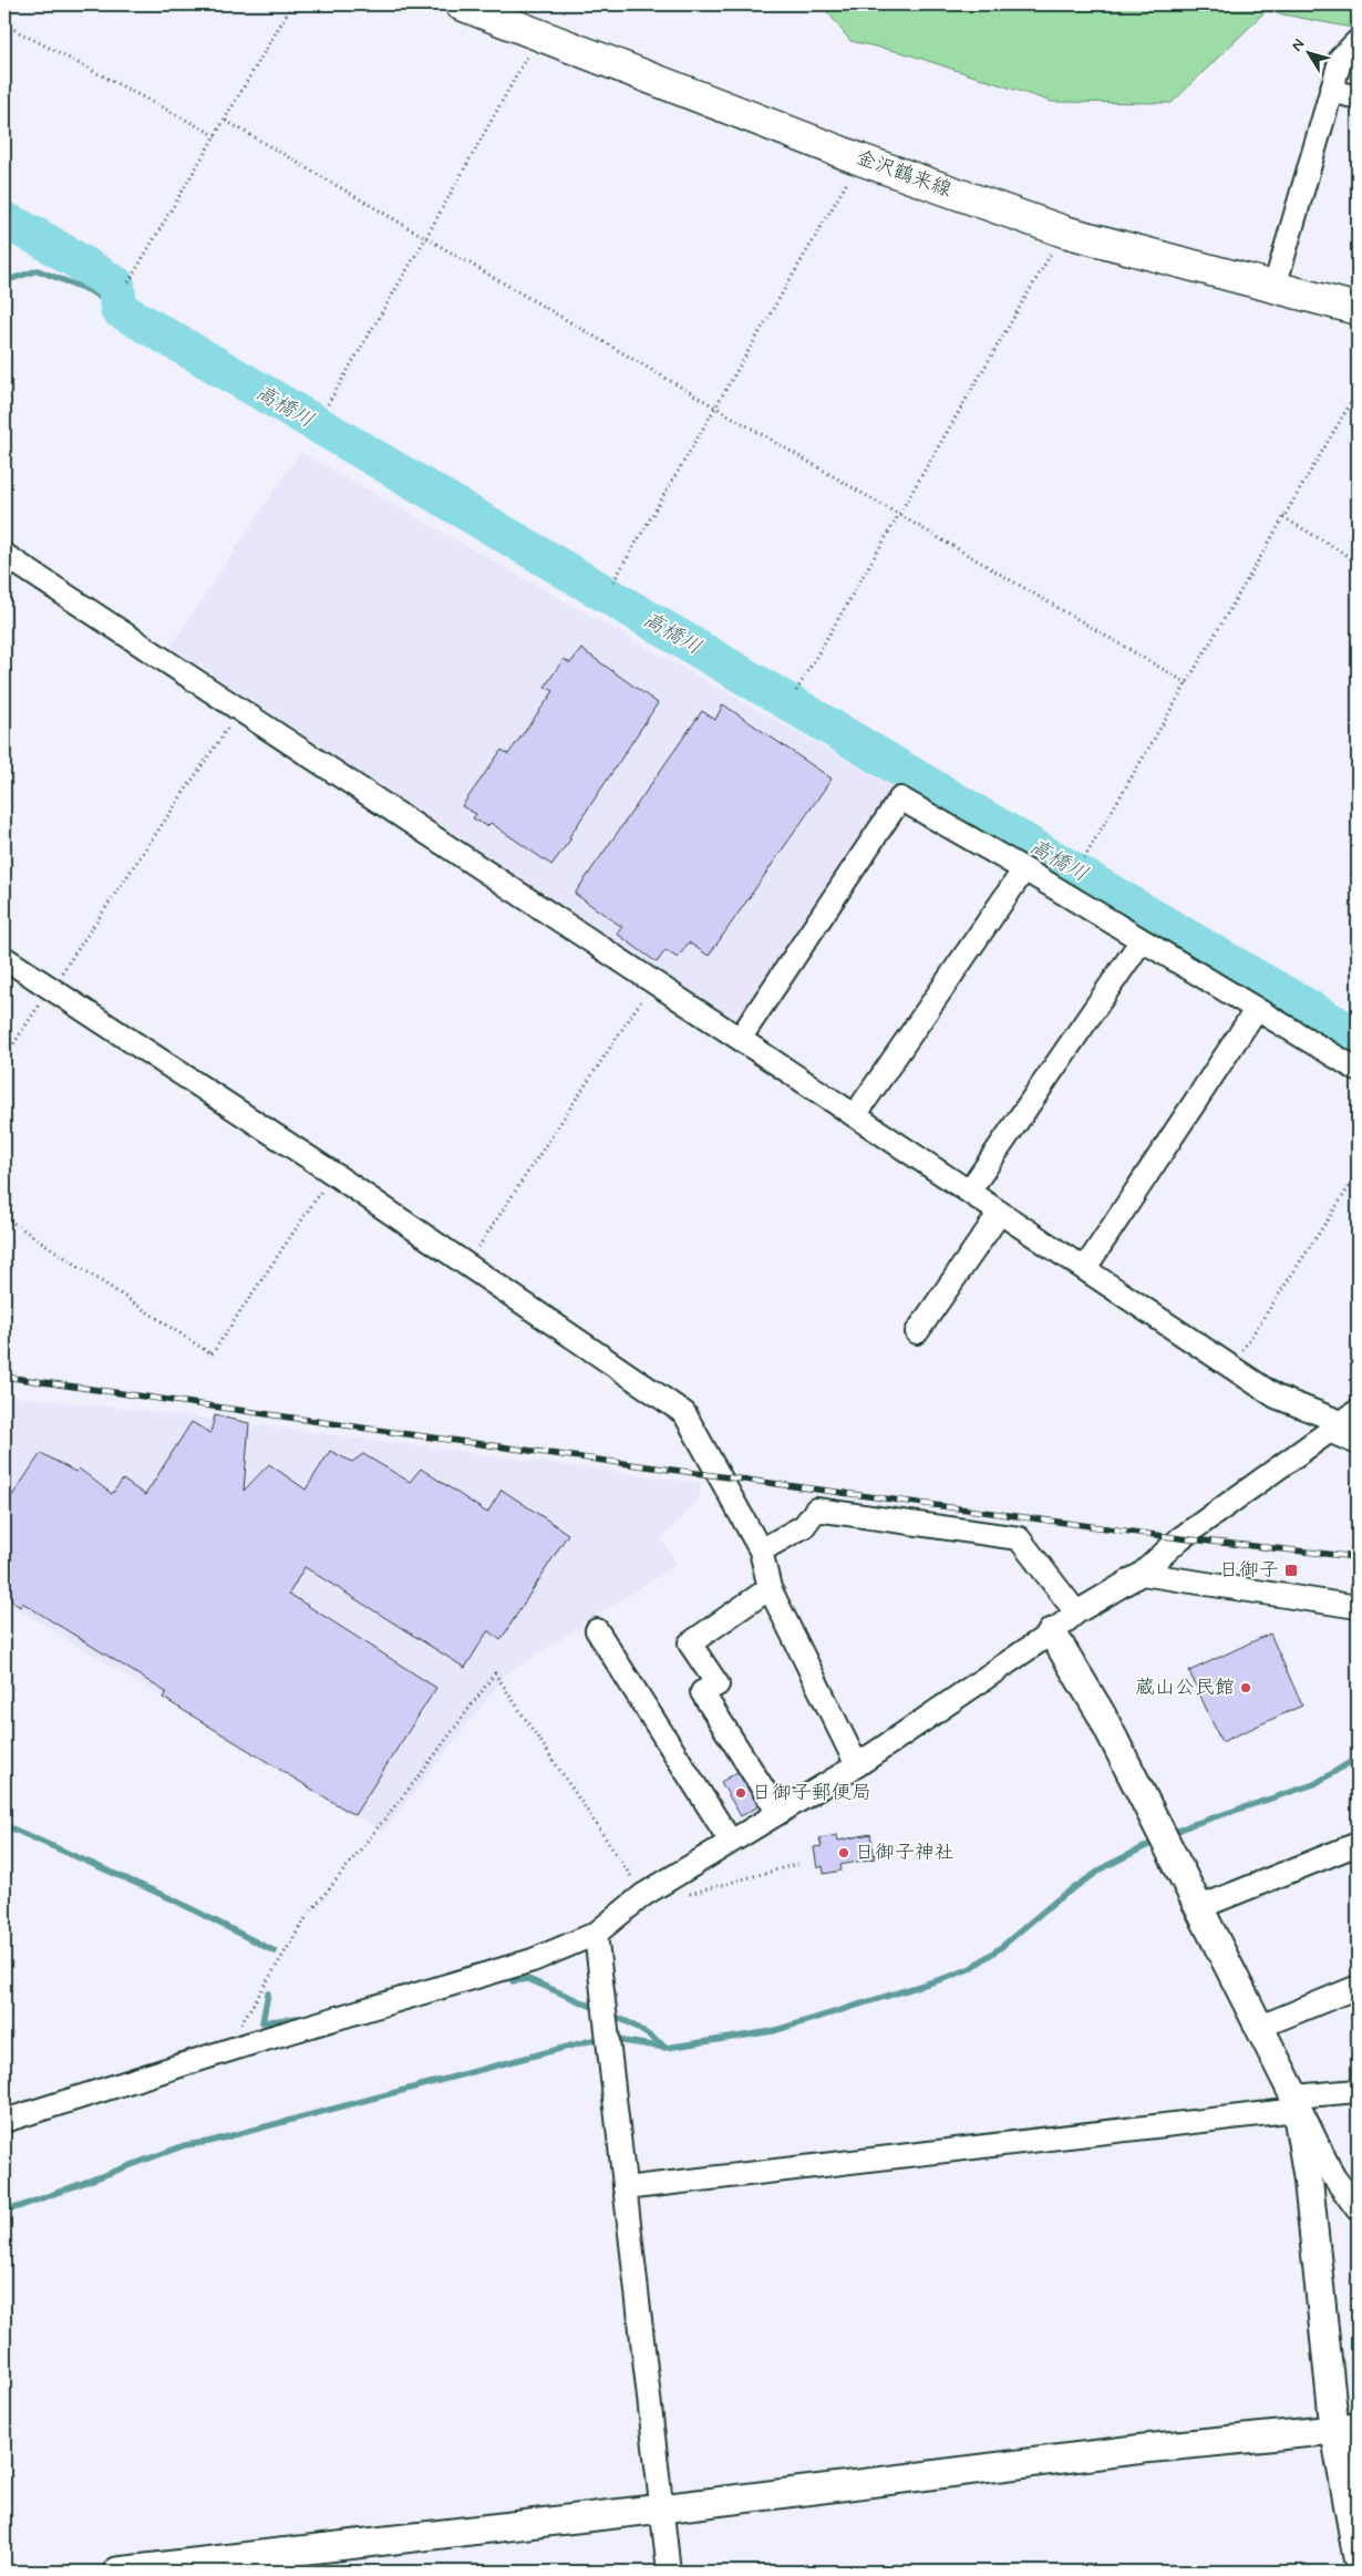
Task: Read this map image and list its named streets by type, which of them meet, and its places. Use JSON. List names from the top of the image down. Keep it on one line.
{"streets":{"main road":["金沢鶴来線"]},"water":["高橋川"],"places":{"transit":["日御子"],"other":["蔵山公民館","日御子郵便局","日御子神社"]},"north":"top left"}
